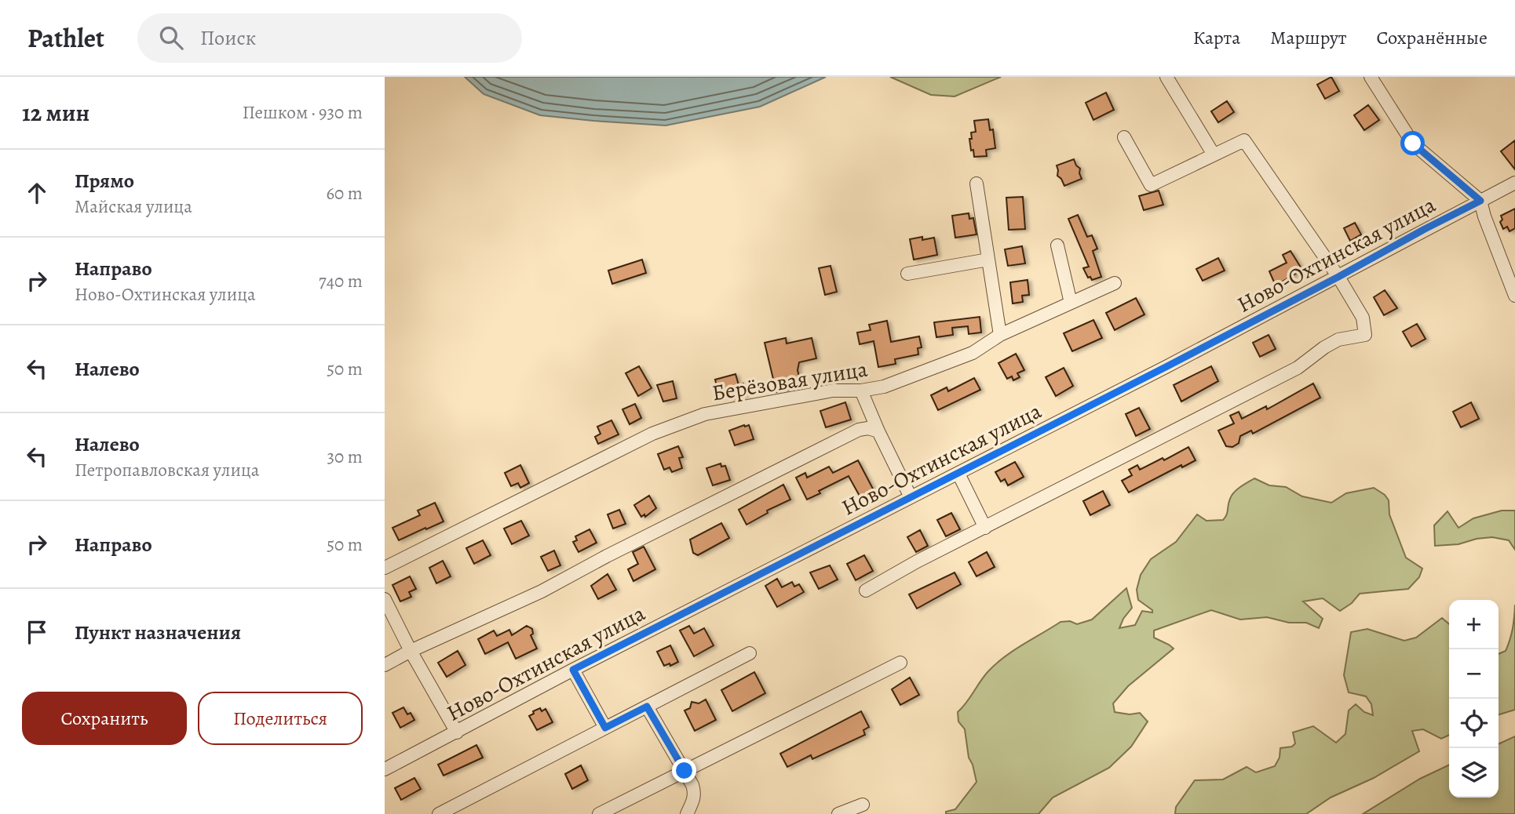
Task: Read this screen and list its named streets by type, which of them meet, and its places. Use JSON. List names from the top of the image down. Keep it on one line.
{"streets":{"street":["Ново-Охтинская улица","Берёзовая улица"]},"page":{"header":"Pathlet","search":"Поиск","nav":["Карта","Маршрут","Сохранённые"],"heading":["12 мин","Пешком · 930 m"],"list":[["Прямо","Майская улица","60 m"],["Направо","Ново-Охтинская улица","740 m"],["Налево","50 m"],["Налево","Петропавловская улица","30 m"],["Направо","50 m"],"Пункт назначения"],"map_buttons":["+","−"],"buttons":["Сохранить","Поделиться"]}}
